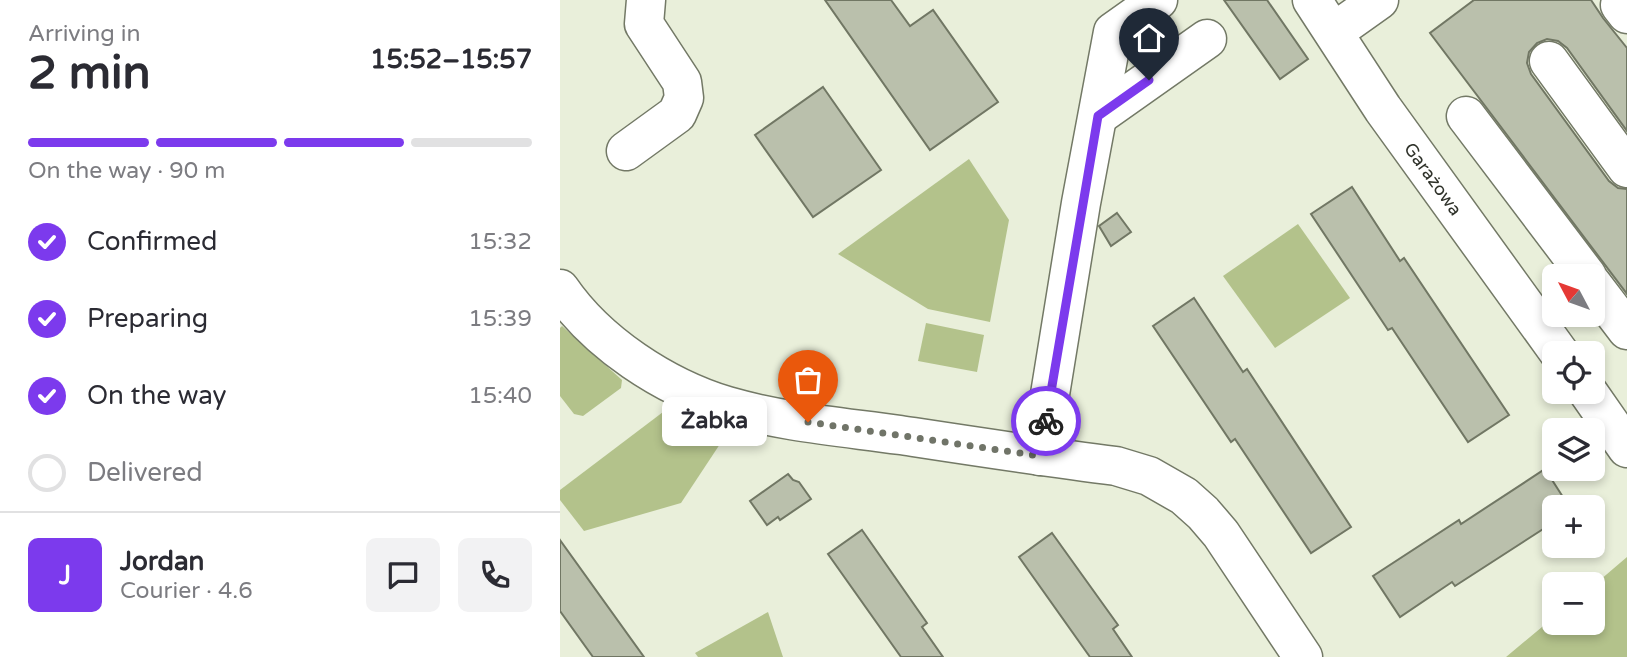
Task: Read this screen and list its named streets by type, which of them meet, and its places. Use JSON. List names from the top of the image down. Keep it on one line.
{"streets":{"street":["Garażowa"]},"places":["Żabka"],"north":"top left","page":{"heading":["2 min","Arriving in","15:52–15:57"],"panel":["Jordan","Courier · 4.6"],"bar":"On the way · 90 m","list":[["Confirmed","15:32"],["Preparing","15:39"],["On the way","15:40"],"Delivered"],"map_buttons":["+","−"],"bubble":"Żabka","round":"J"}}
